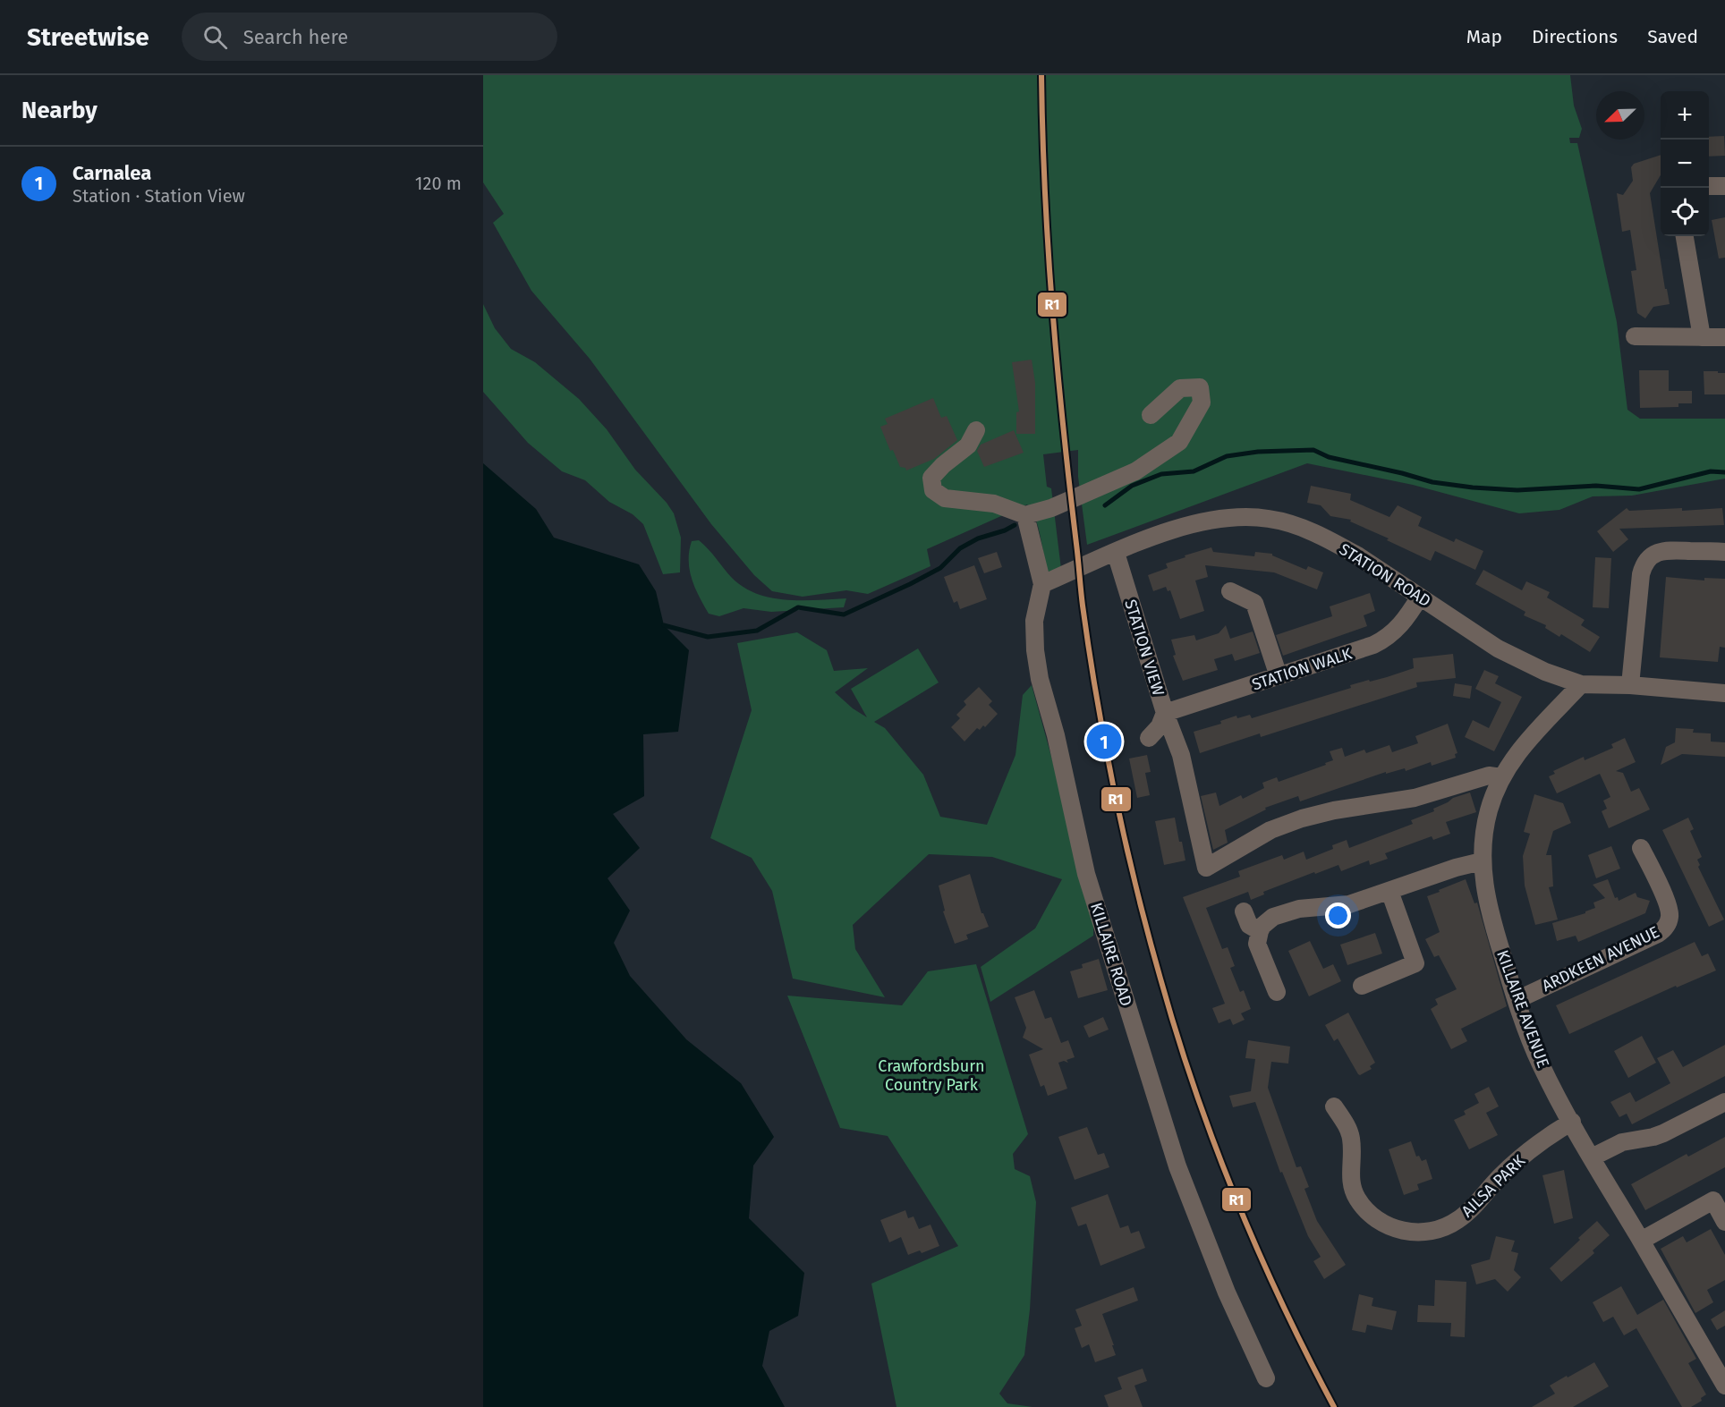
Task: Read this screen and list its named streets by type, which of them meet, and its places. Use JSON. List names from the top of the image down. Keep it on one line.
{"streets":{"street":["STATION ROAD","STATION VIEW","STATION WALK","KILLAIRE ROAD","ARDKEEN AVENUE","KILLAIRE AVENUE","AILSA PARK"]},"crossings":[["STATION ROAD","STATION VIEW"],["STATION ROAD","STATION WALK"],["STATION ROAD","KILLAIRE ROAD"],["STATION ROAD","KILLAIRE AVENUE"],["STATION VIEW","STATION WALK"],["ARDKEEN AVENUE","KILLAIRE AVENUE"],["KILLAIRE AVENUE","AILSA PARK"]],"parks":["Crawfordsburn Country Park"],"lines":["transit line R1"],"north":"bottom left","page":{"header":"Streetwise","search":"Search here","nav":["Map","Directions","Saved"],"heading":"Nearby","map_buttons":["+","−"],"list":[{"mark":"1","name":"Carnalea","note":"Station · Station View","value":"120 m"}],"pins":"1"}}
